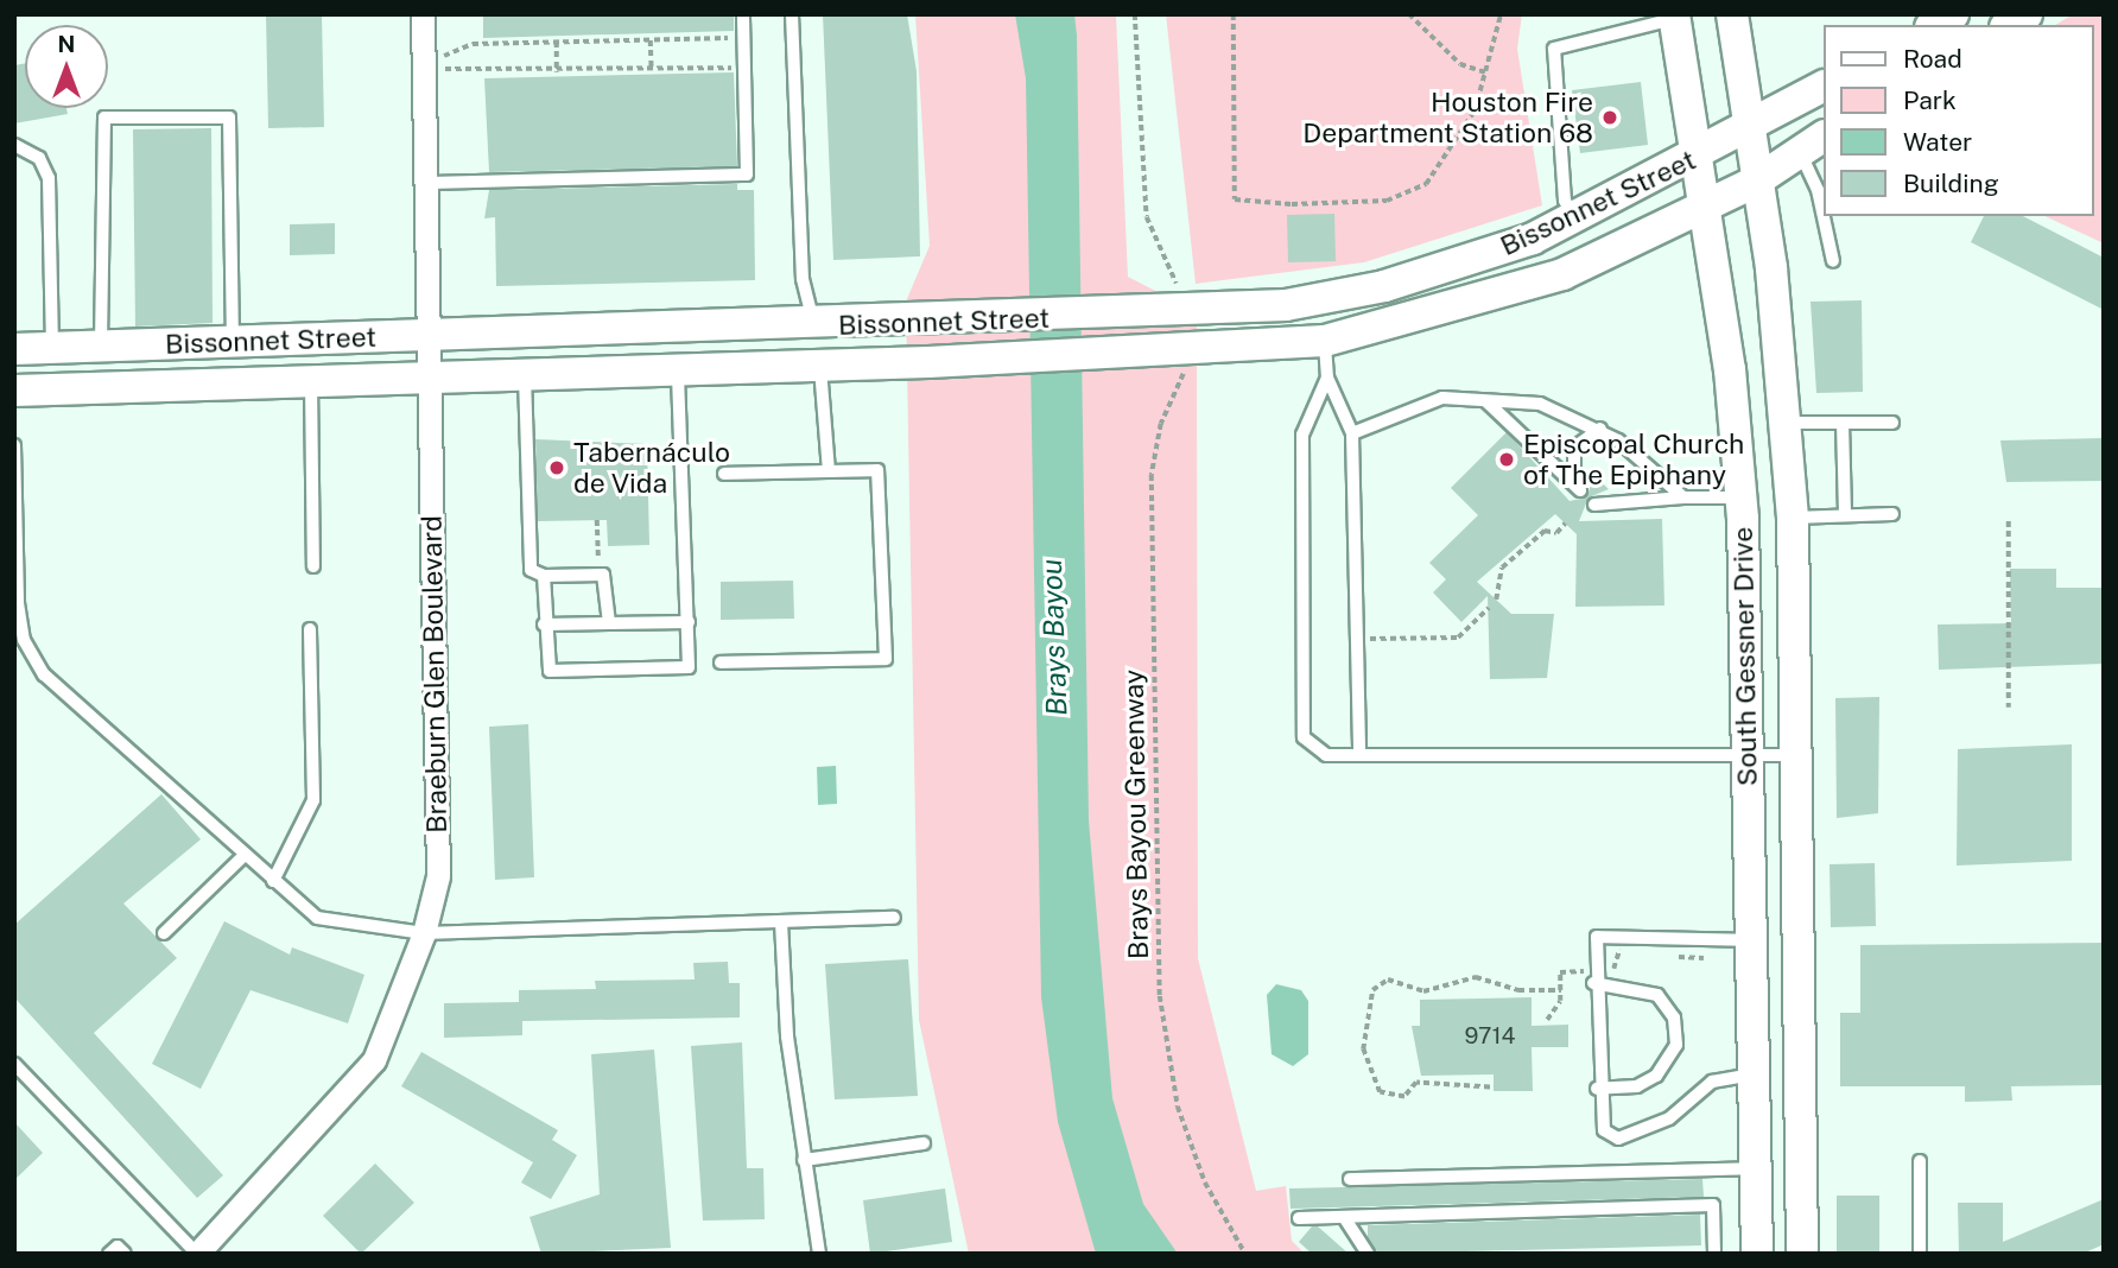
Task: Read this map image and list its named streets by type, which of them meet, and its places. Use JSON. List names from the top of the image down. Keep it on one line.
{"streets":{"main road":["Bissonnet Street","South Gessner Drive"],"street":["Braeburn Glen Boulevard"],"path":["Brays Bayou Greenway"]},"crossings":[["Bissonnet Street","South Gessner Drive"],["Bissonnet Street","Braeburn Glen Boulevard"],["Bissonnet Street","Brays Bayou Greenway"]],"water":["Brays Bayou"],"places":["Houston Fire Department Station 68","Episcopal Church of The Epiphany","Tabernáculo de Vida"],"house_numbers":["9714"],"legend":["Road","Park","Water","Building"],"north":"top"}
